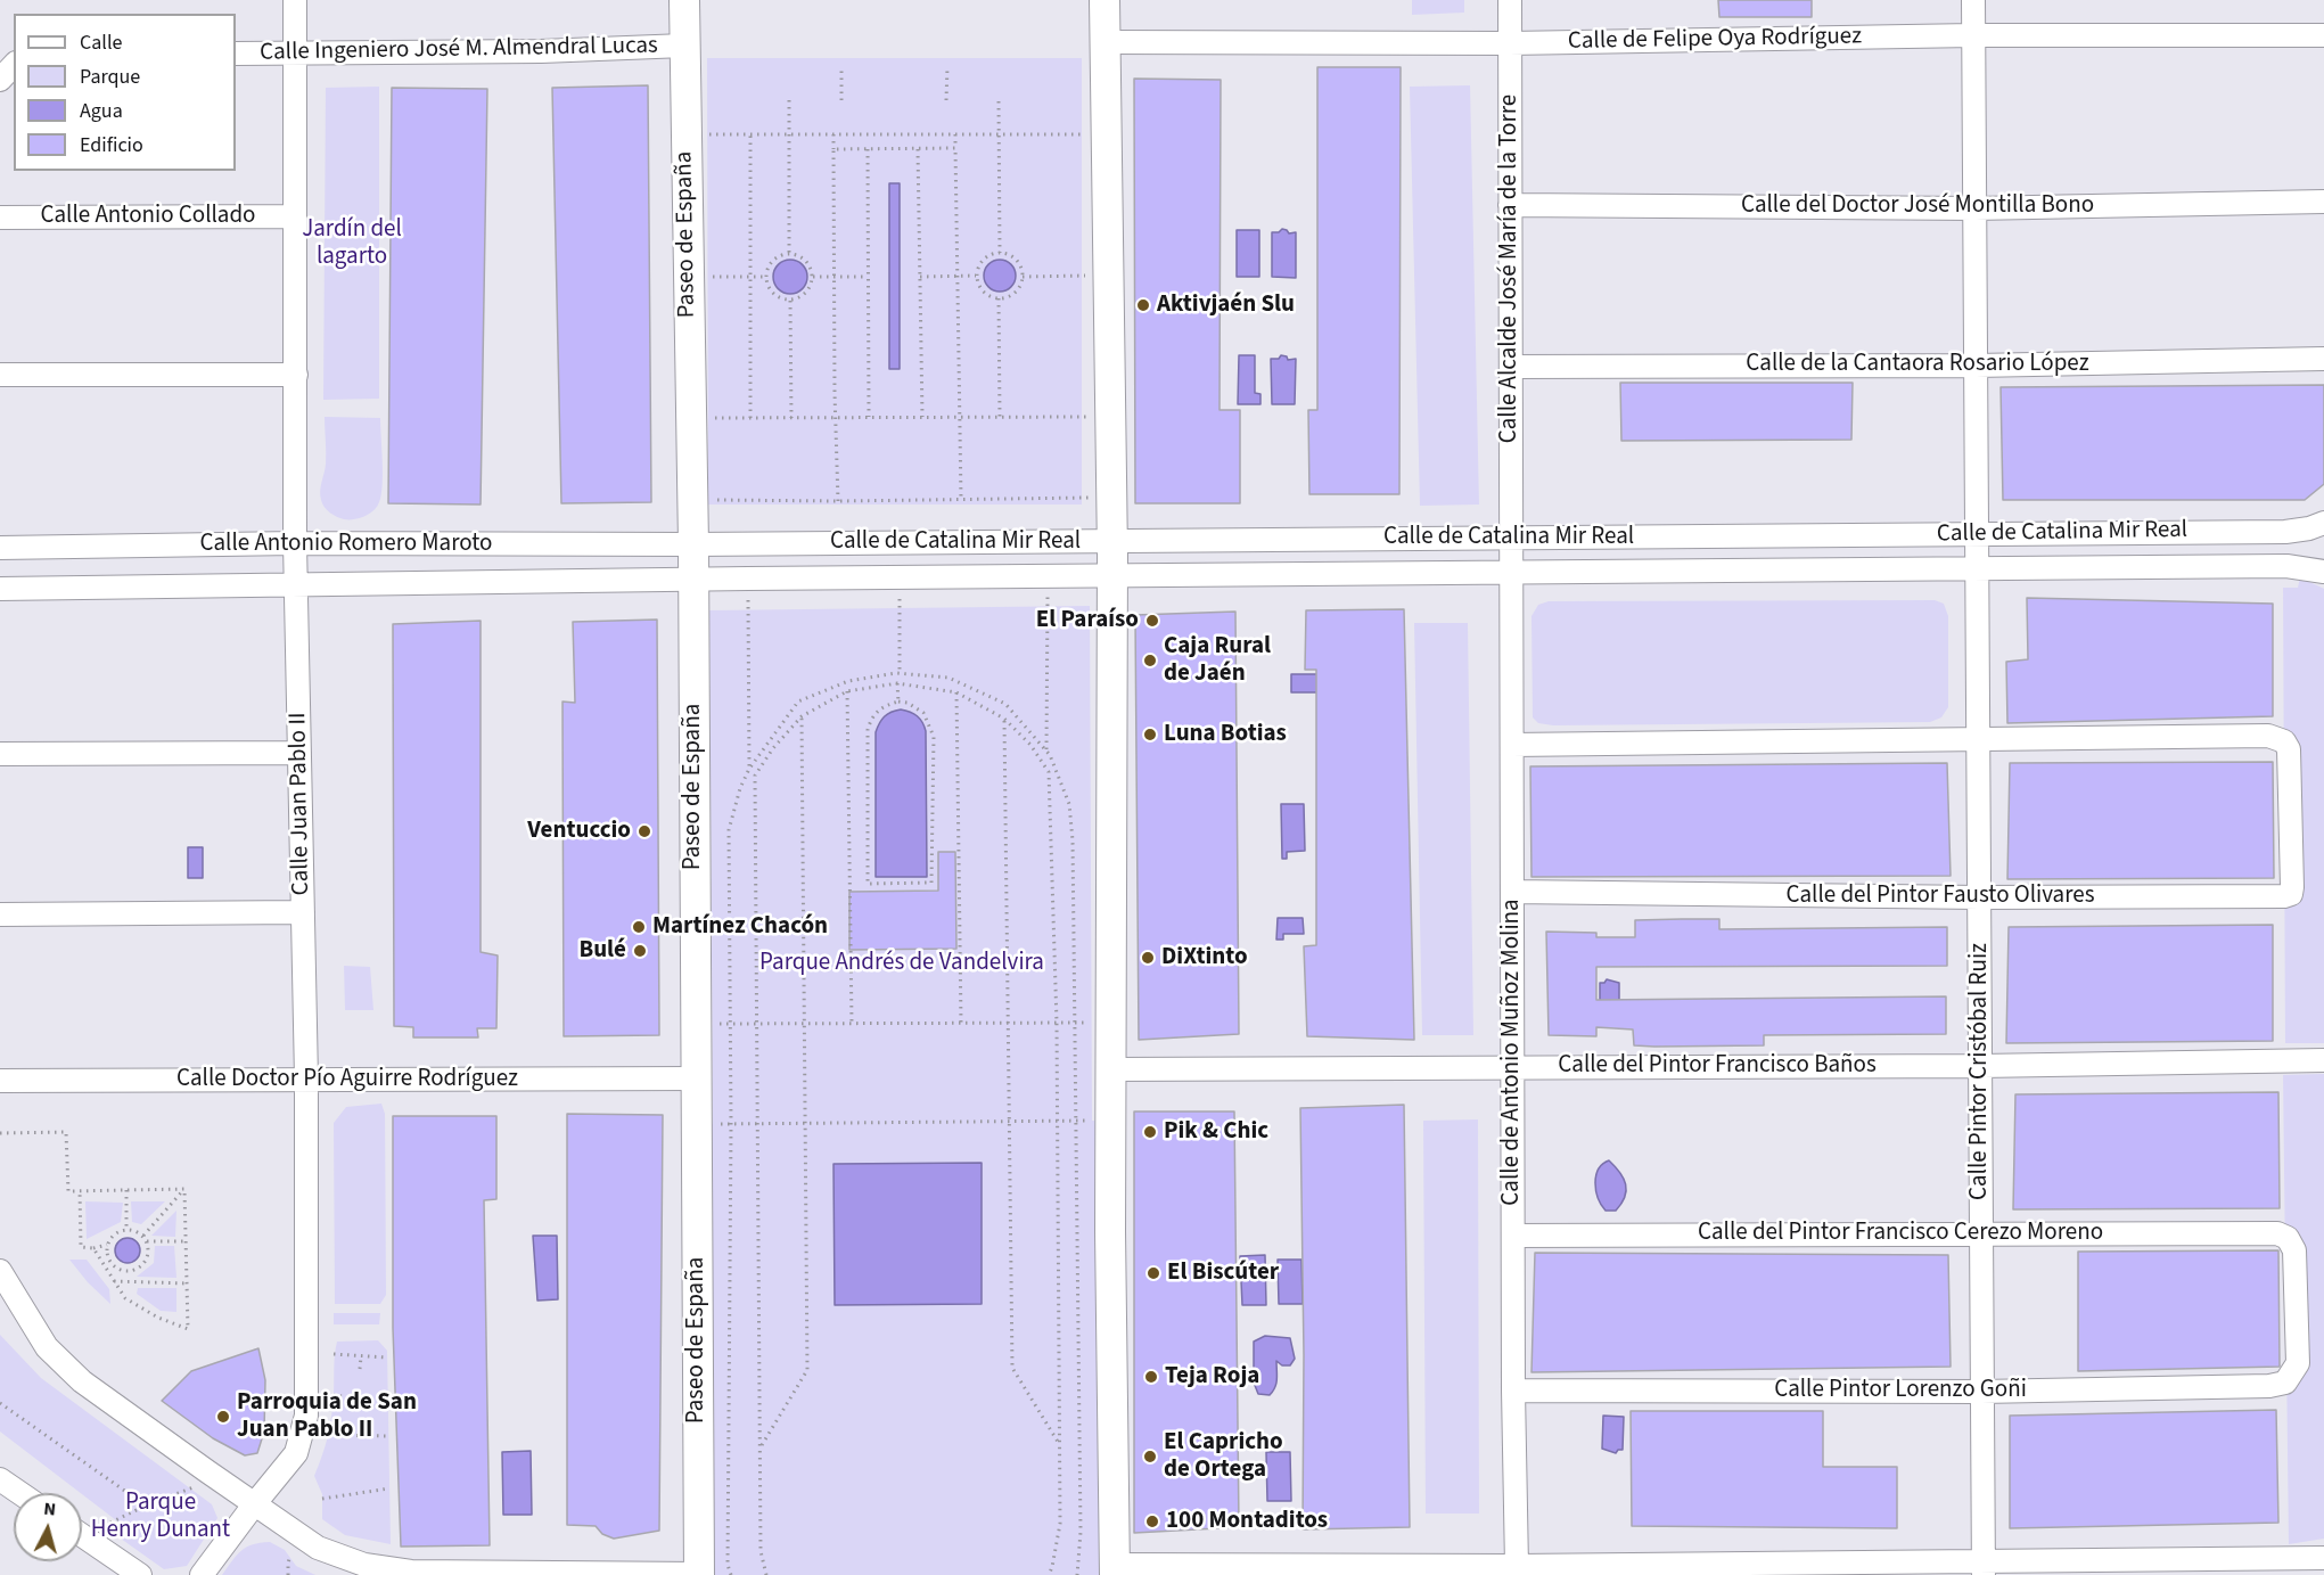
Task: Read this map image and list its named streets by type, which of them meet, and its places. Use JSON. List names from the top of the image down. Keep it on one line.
{"streets":{"main road":["Paseo de España"],"street":["Calle de Felipe Oya Rodríguez","Calle Ingeniero José M. Almendral Lucas","Calle del Doctor José Montilla Bono","Calle Antonio Collado","Calle Alcalde José María de la Torre","Calle de la Cantaora Rosario López","Calle de Catalina Mir Real","Calle Antonio Romero Maroto","Calle Juan Pablo II","Calle del Pintor Fausto Olivares","Calle de Antonio Muñoz Molina","Calle del Pintor Francisco Baños","Calle Pintor Cristóbal Ruiz","Calle Doctor Pío Aguirre Rodríguez","Calle del Pintor Francisco Cerezo Moreno","Calle Pintor Lorenzo Goñi"]},"crossings":[["Calle de Felipe Oya Rodríguez","Calle Alcalde José María de la Torre"],["Calle de Felipe Oya Rodríguez","Calle Pintor Cristóbal Ruiz"],["Calle Ingeniero José M. Almendral Lucas","Paseo de España"],["Calle Ingeniero José M. Almendral Lucas","Calle Juan Pablo II"],["Calle del Doctor José Montilla Bono","Calle Alcalde José María de la Torre"],["Calle del Doctor José Montilla Bono","Calle Pintor Cristóbal Ruiz"],["Calle Antonio Collado","Calle Juan Pablo II"],["Paseo de España","Calle de Catalina Mir Real"],["Paseo de España","Calle Antonio Romero Maroto"],["Paseo de España","Calle Doctor Pío Aguirre Rodríguez"],["Calle Alcalde José María de la Torre","Calle de la Cantaora Rosario López"],["Calle Alcalde José María de la Torre","Calle de Catalina Mir Real"],["Calle Alcalde José María de la Torre","Calle de Antonio Muñoz Molina"],["Calle de la Cantaora Rosario López","Calle Pintor Cristóbal Ruiz"],["Calle de Catalina Mir Real","Calle Antonio Romero Maroto"],["Calle de Catalina Mir Real","Calle de Antonio Muñoz Molina"],["Calle de Catalina Mir Real","Calle Pintor Cristóbal Ruiz"],["Calle Antonio Romero Maroto","Calle Juan Pablo II"],["Calle Juan Pablo II","Calle Doctor Pío Aguirre Rodríguez"],["Calle del Pintor Fausto Olivares","Calle de Antonio Muñoz Molina"],["Calle del Pintor Fausto Olivares","Calle Pintor Cristóbal Ruiz"],["Calle de Antonio Muñoz Molina","Calle del Pintor Francisco Baños"],["Calle de Antonio Muñoz Molina","Calle del Pintor Francisco Cerezo Moreno"],["Calle de Antonio Muñoz Molina","Calle Pintor Lorenzo Goñi"],["Calle del Pintor Francisco Baños","Calle Pintor Cristóbal Ruiz"],["Calle Pintor Cristóbal Ruiz","Calle del Pintor Francisco Cerezo Moreno"],["Calle Pintor Cristóbal Ruiz","Calle Pintor Lorenzo Goñi"],["Calle del Pintor Francisco Cerezo Moreno","Calle Pintor Lorenzo Goñi"]],"parks":["Jardín del lagarto","Parque Andrés de Vandelvira","Parque Henry Dunant"],"places":["Aktivjaén Slu","El Paraíso","Caja Rural de Jaén","Luna Botias","Ventuccio","Martínez Chacón","Bulé","DiXtinto","Pik & Chic","El Biscúter","Teja Roja","Parroquia de San Juan Pablo II","El Capricho de Ortega","100 Montaditos"],"legend":["Calle","Parque","Agua","Edificio"],"north":"top"}
